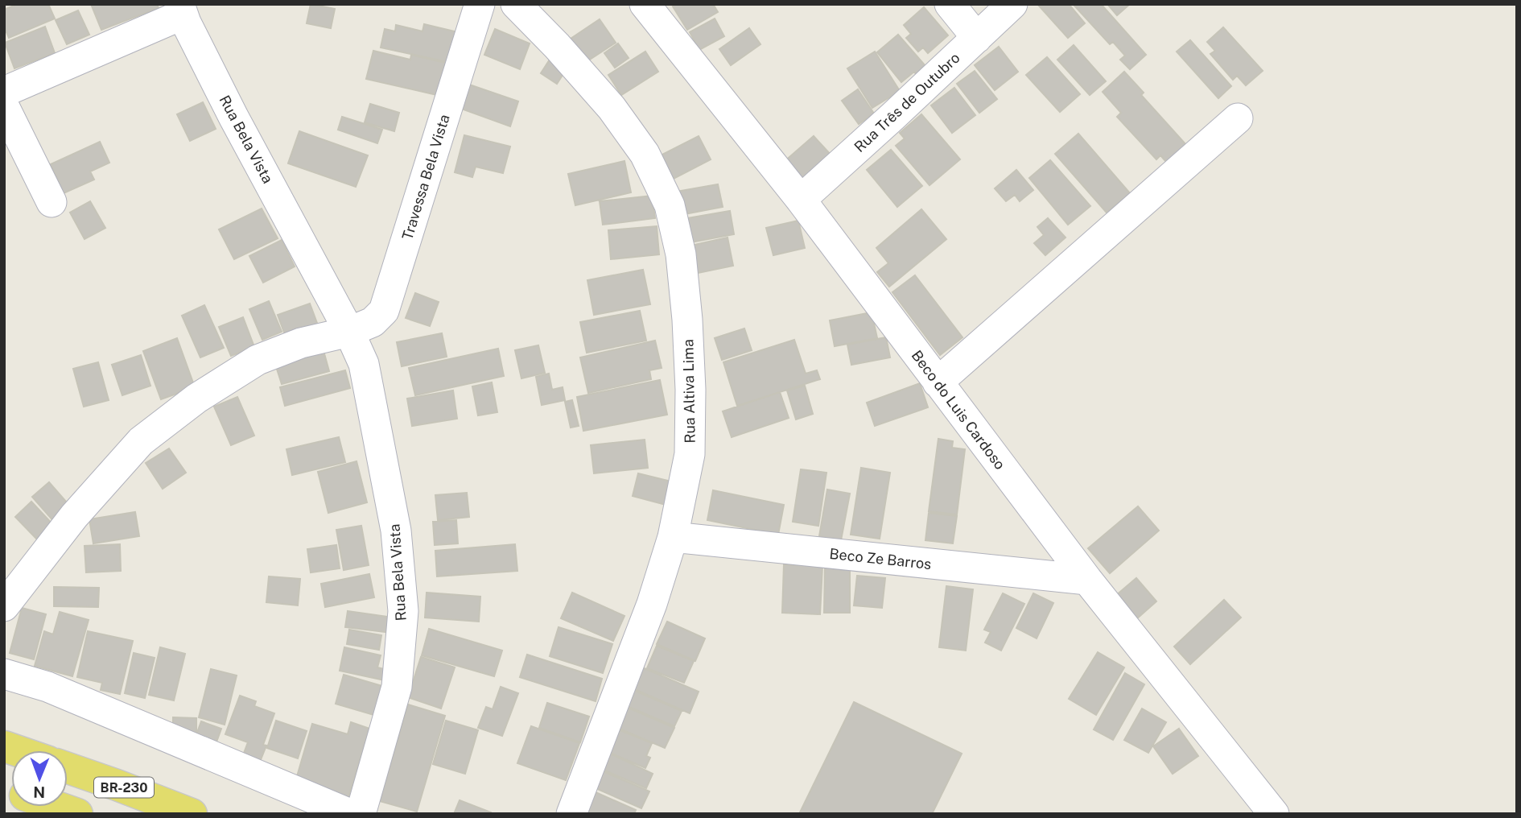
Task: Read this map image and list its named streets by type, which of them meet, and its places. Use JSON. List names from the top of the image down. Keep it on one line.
{"streets":{"main road":["BR-230"],"street":["Rua Três de Outubro","Rua Bela Vista","Travessa Bela Vista","Rua Altiva Lima","Beco do Luis Cardoso","Beco Ze Barros"]},"crossings":[["Rua Três de Outubro","Beco do Luis Cardoso"],["Rua Bela Vista","Travessa Bela Vista"],["Rua Altiva Lima","Beco Ze Barros"],["Beco do Luis Cardoso","Beco Ze Barros"]],"north":"bottom"}
